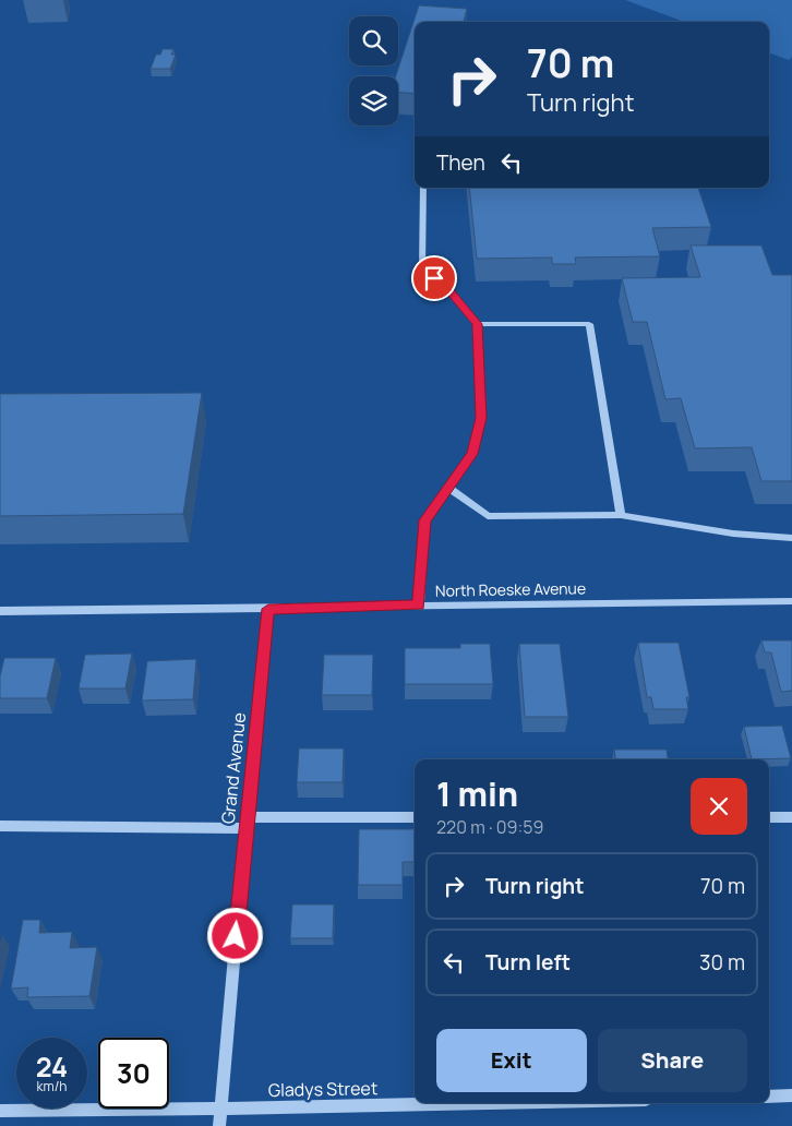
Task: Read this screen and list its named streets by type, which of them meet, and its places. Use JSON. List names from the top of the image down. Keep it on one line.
{"streets":{"street":["North Roeske Avenue","Grand Avenue","Gladys Street"]},"crossings":[["North Roeske Avenue","Grand Avenue"],["Grand Avenue","Gladys Street"]],"page":{"turn":["70 m","Turn right"],"then":"Then","heading":["1 min","220 m · 09:59"],"list":[{"name":"Turn right","value":"70 m"},{"name":"Turn left","value":"30 m"}],"buttons":["Exit","Share"],"speed":"24 km/h","limit":"30"}}
